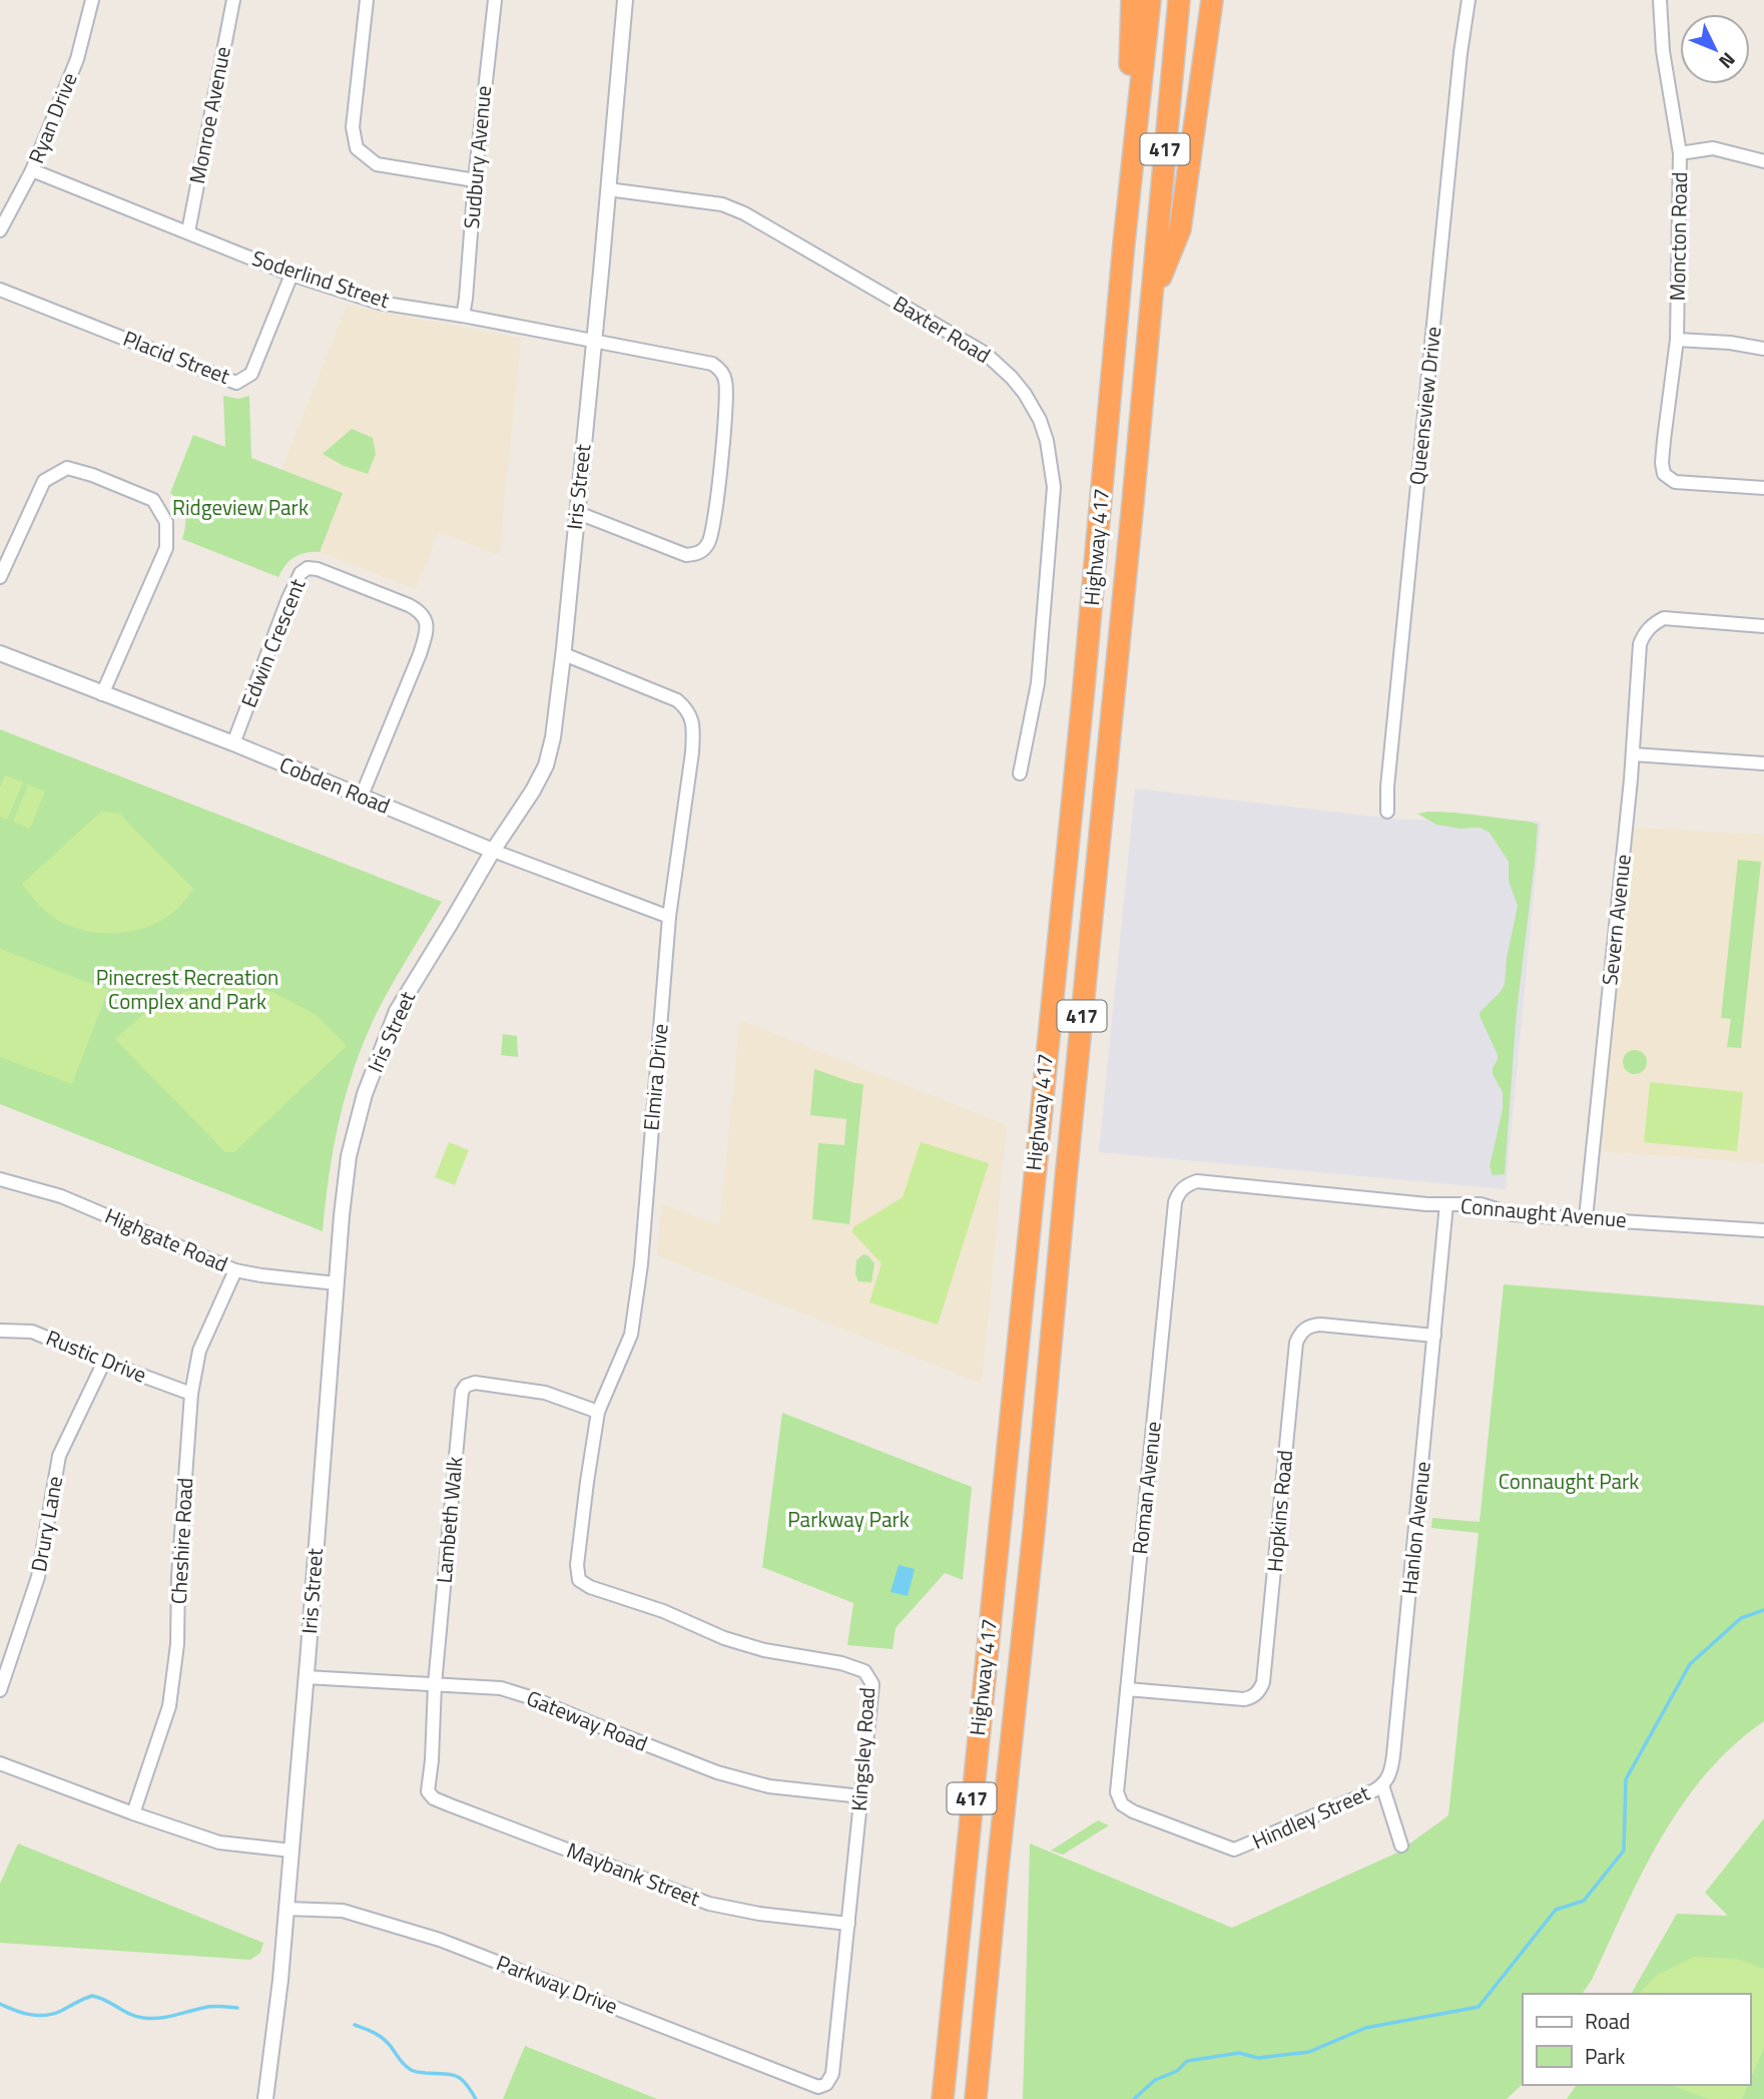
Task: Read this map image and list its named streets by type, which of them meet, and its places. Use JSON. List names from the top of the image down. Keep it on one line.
{"streets":{"highway":["417","Highway 417"],"street":["Monroe Avenue","Ryan Drive","Sudbury Avenue","Moncton Road","Soderlind Street","Baxter Road","Placid Street","Queensview Drive","Iris Street","Edwin Crescent","Cobden Road","Severn Avenue","Elmira Drive","Connaught Avenue","Highgate Road","Rustic Drive","Roman Avenue","Hopkins Road","Lambeth Walk","Drury Lane","Hanlon Avenue","Cheshire Road","Gateway Road","Kingsley Road","Hindley Street","Maybank Street","Parkway Drive"]},"crossings":[["Monroe Avenue","Soderlind Street"],["Ryan Drive","Soderlind Street"],["Sudbury Avenue","Soderlind Street"],["Soderlind Street","Placid Street"],["Soderlind Street","Iris Street"],["Baxter Road","Iris Street"],["Iris Street","Cobden Road"],["Iris Street","Elmira Drive"],["Iris Street","Highgate Road"],["Iris Street","Gateway Road"],["Iris Street","Parkway Drive"],["Edwin Crescent","Cobden Road"],["Cobden Road","Elmira Drive"],["Severn Avenue","Connaught Avenue"],["Elmira Drive","Lambeth Walk"],["Elmira Drive","Kingsley Road"],["Connaught Avenue","Roman Avenue"],["Connaught Avenue","Hanlon Avenue"],["Highgate Road","Cheshire Road"],["Rustic Drive","Drury Lane"],["Rustic Drive","Cheshire Road"],["Roman Avenue","Hopkins Road"],["Roman Avenue","Hindley Street"],["Hopkins Road","Hanlon Avenue"],["Lambeth Walk","Gateway Road"],["Lambeth Walk","Maybank Street"],["Hanlon Avenue","Hindley Street"],["Gateway Road","Kingsley Road"],["Kingsley Road","Maybank Street"],["Kingsley Road","Parkway Drive"]],"parks":["Ridgeview Park","Pinecrest Recreation Complex and Park","Connaught Park","Parkway Park"],"legend":["Road","Park"],"north":"bottom right"}
